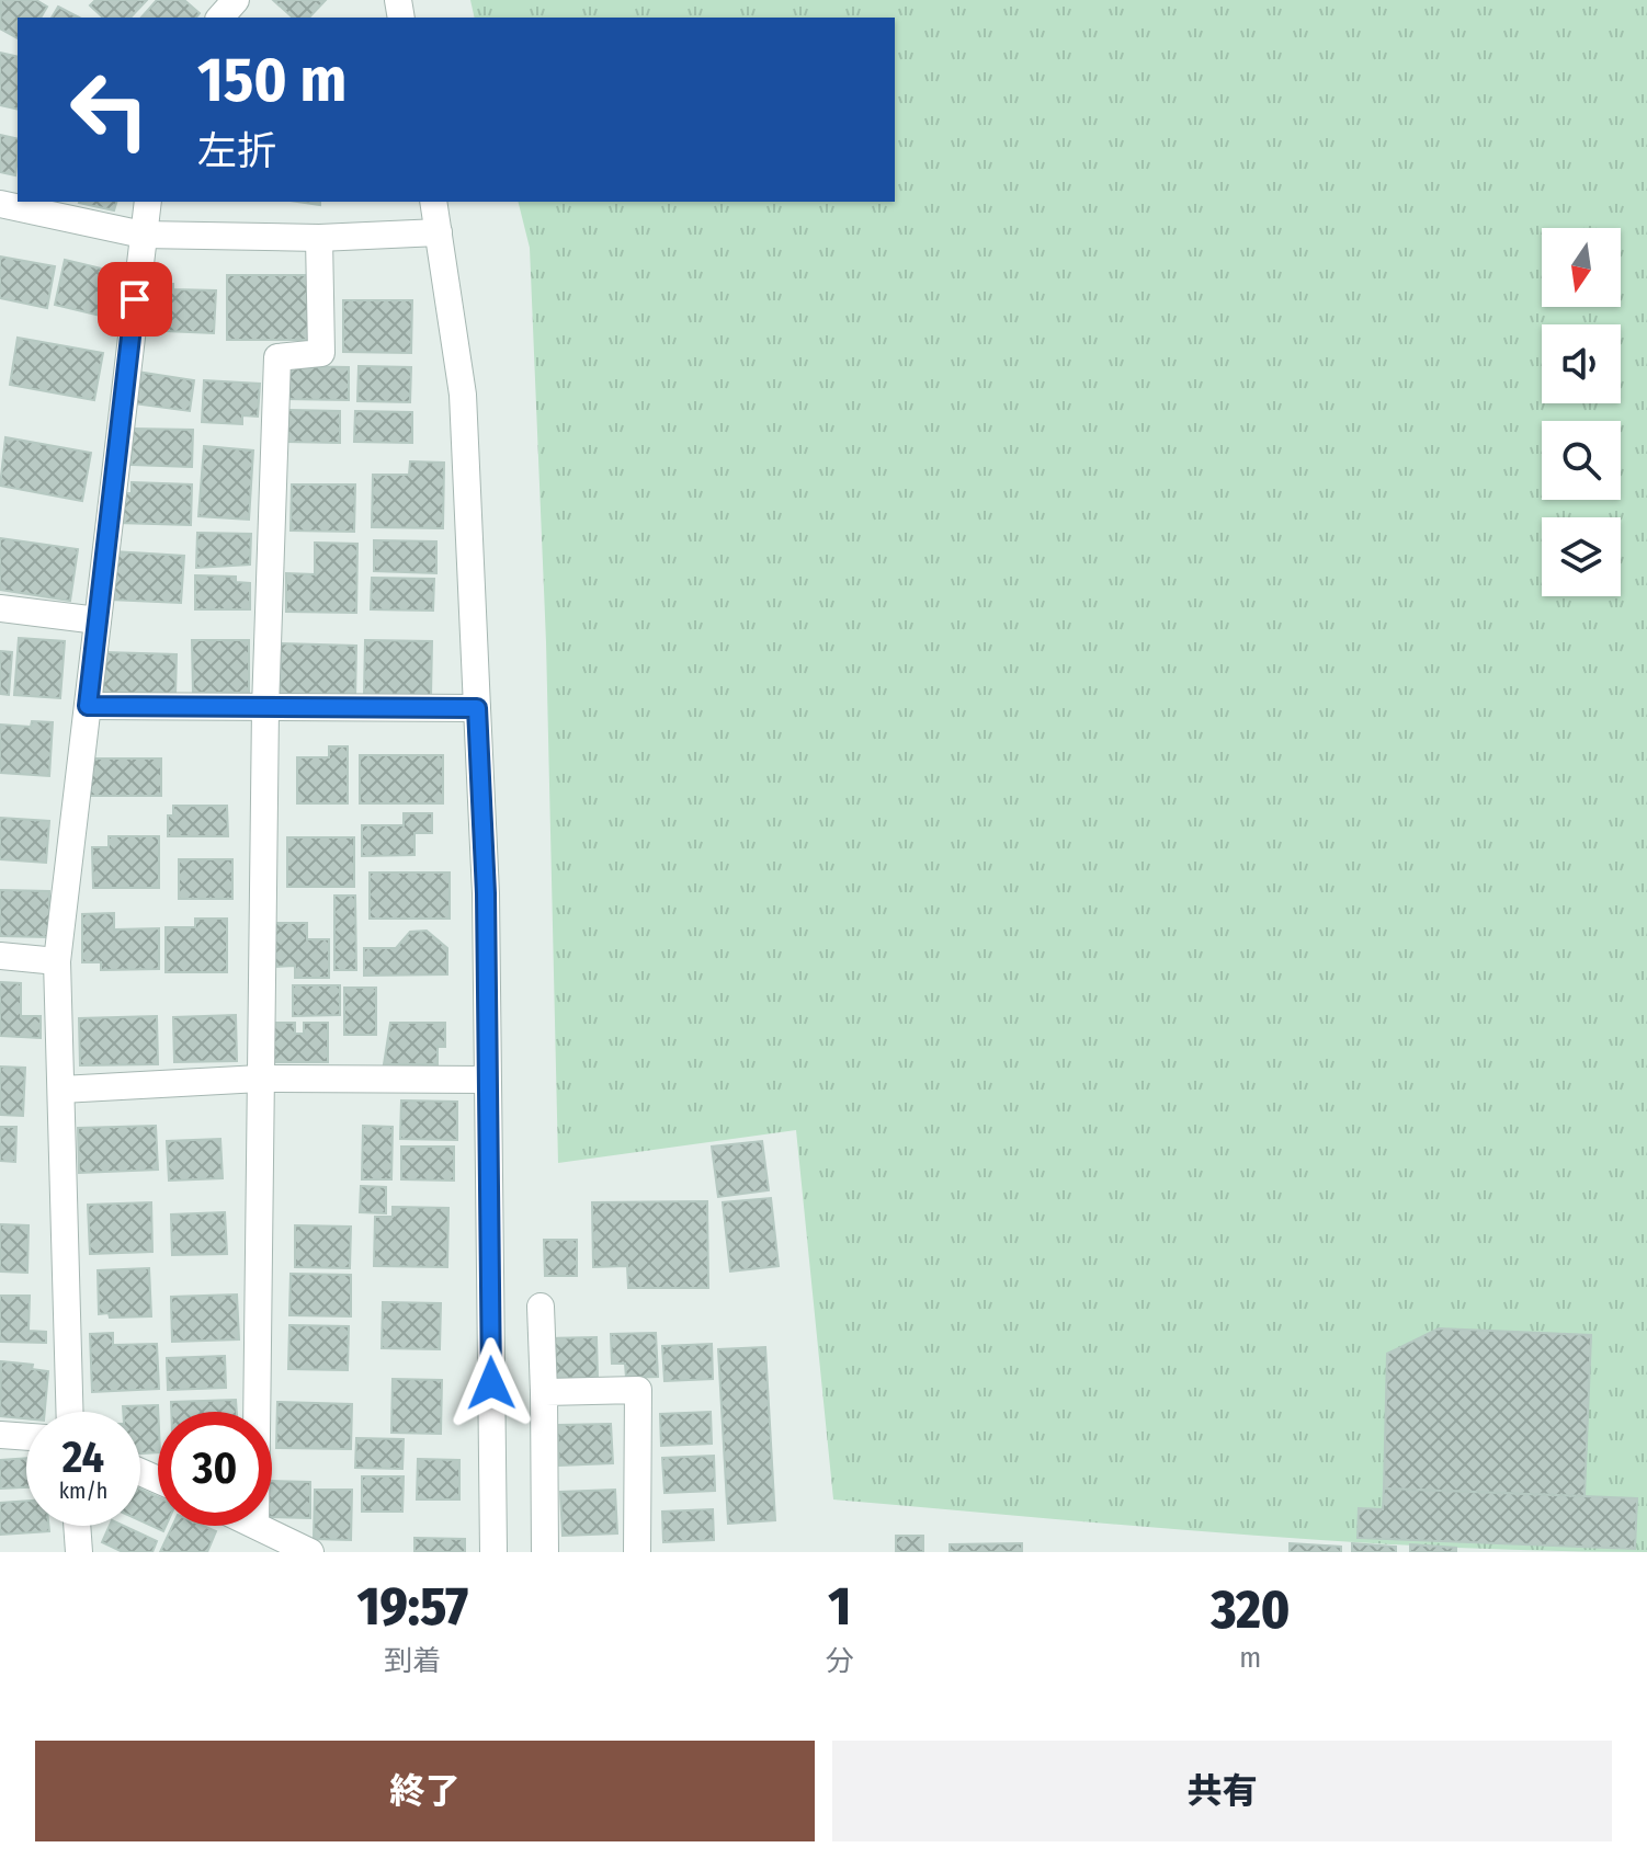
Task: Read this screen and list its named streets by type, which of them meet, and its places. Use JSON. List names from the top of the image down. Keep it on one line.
{"north":"bottom","page":{"turn":["150 m","左折"],"speed":"24 km/h","limit":"30","eta":["19:57","到着","1","分","320","m"],"buttons":["終了","共有"]}}
